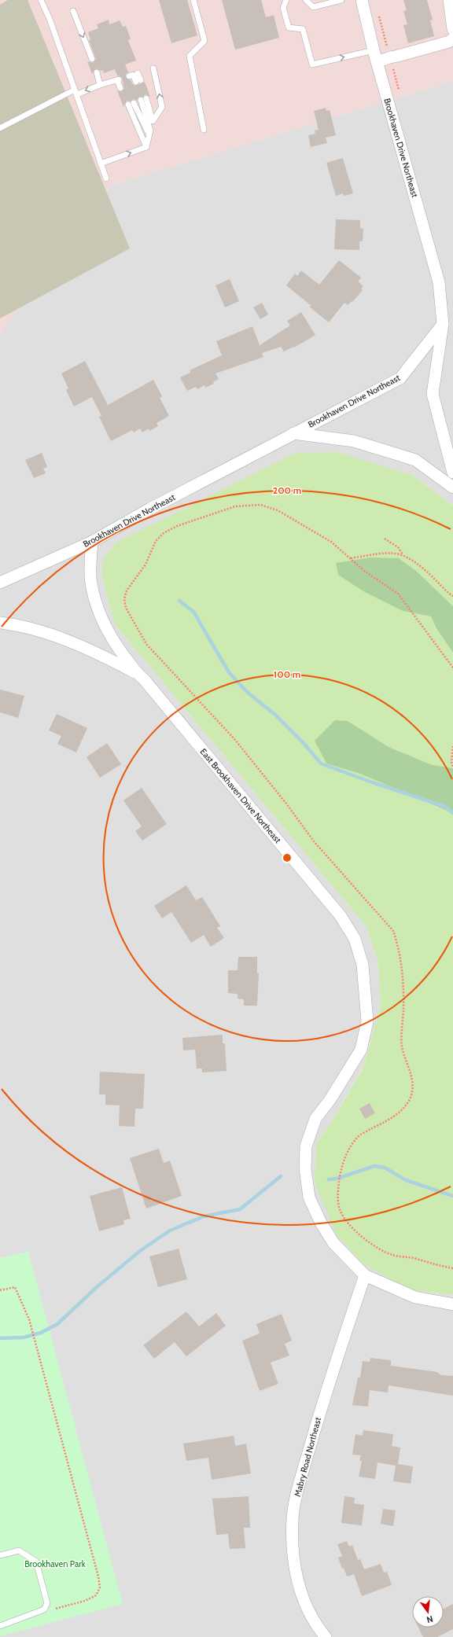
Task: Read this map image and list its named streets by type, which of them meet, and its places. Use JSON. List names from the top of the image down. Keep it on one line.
{"streets":{"street":["Brookhaven Drive Northeast","East Brookhaven Drive Northeast","Mabry Road Northeast"]},"crossings":[["Brookhaven Drive Northeast","East Brookhaven Drive Northeast"],["East Brookhaven Drive Northeast","Mabry Road Northeast"]],"parks":["Brookhaven Park"],"north":"bottom","rings":["200 m","100 m"]}
